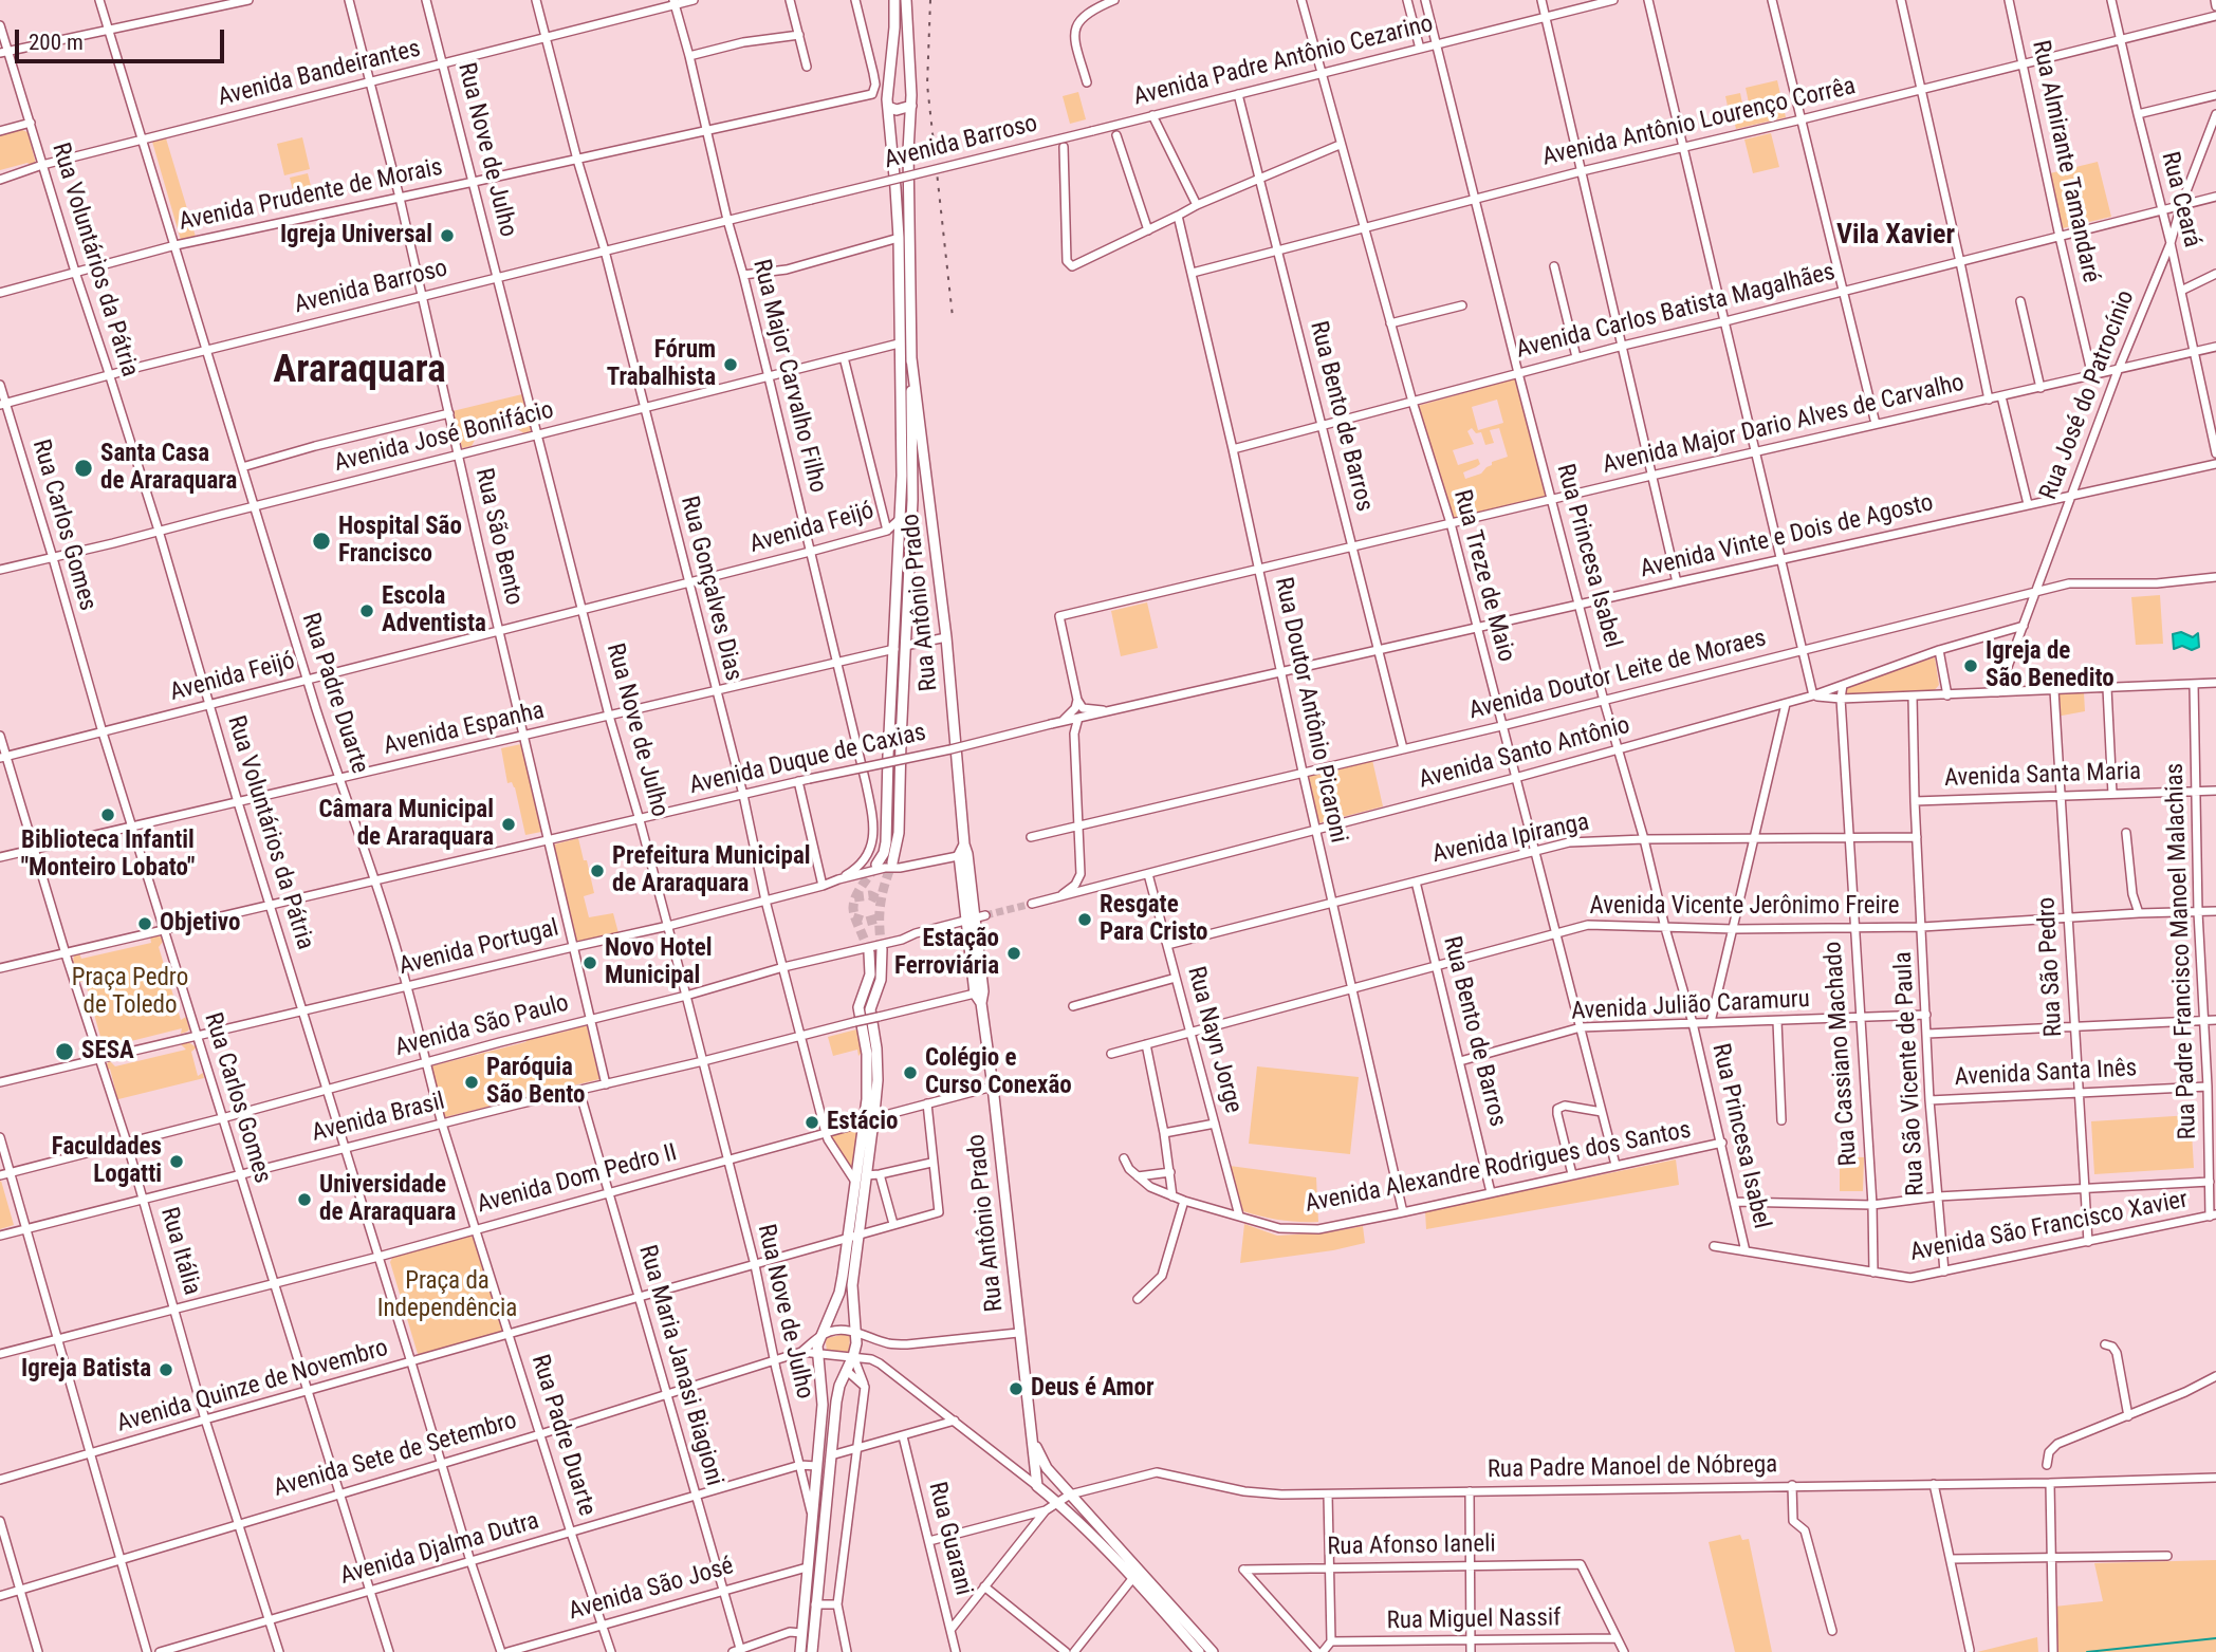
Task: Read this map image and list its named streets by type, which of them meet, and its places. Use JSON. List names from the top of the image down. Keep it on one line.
{"streets":{"main road":["Rua Antônio Prado"],"street":["Avenida Padre Antônio Cezarino","Avenida Bandeirantes","Avenida Antônio Lourenço Corrêa","Avenida Barroso","Rua Nove de Julho","Rua Almirante Tamandaré","Avenida Prudente de Morais","Rua Ceará","Rua Voluntários da Pátria","Avenida Carlos Batista Magalhães","Rua Major Carvalho Filho","Rua José do Patrocínio","Rua Bento de Barros","Avenida Major Dario Alves de Carvalho","Avenida José Bonifácio","Rua Carlos Gomes","Avenida Feijó","Rua São Bento","Avenida Vinte e Dois de Agosto","Rua Princesa Isabel","Rua Treze de Maio","Rua Gonçalves Dias","Avenida Doutor Leite de Moraes","Rua Padre Duarte","Rua Doutor Antônio Picaroni","Avenida Espanha","Avenida Santo Antônio","Avenida Duque de Caxias","Avenida Santa Maria","Avenida Ipiranga","Avenida Vicente Jerônimo Freire","Avenida Portugal","Rua Padre Francisco Manoel Malachias","Rua São Pedro","Avenida Julião Caramuru","Avenida São Paulo","Rua Nayn Jorge","Rua Cassiano Machado","Rua São Vicente de Paula","Avenida Santa Inês","Avenida Brasil","Avenida Alexandre Rodrigues dos Santos","Avenida Dom Pedro II","Avenida São Francisco Xavier","Rua Itália","Rua Maria Janasi Biagioni","Avenida Quinze de Novembro","Avenida Sete de Setembro","Rua Padre Manoel de Nóbrega","Rua Guarani","Rua Afonso Ianeli","Avenida Djalma Dutra","Avenida São José","Rua Miguel Nassif"]},"crossings":[["Avenida Padre Antônio Cezarino","Avenida Barroso"],["Avenida Padre Antônio Cezarino","Rua Bento de Barros"],["Avenida Padre Antônio Cezarino","Rua Princesa Isabel"],["Avenida Padre Antônio Cezarino","Rua Treze de Maio"],["Avenida Bandeirantes","Rua Nove de Julho"],["Avenida Bandeirantes","Rua Voluntários da Pátria"],["Avenida Bandeirantes","Rua Major Carvalho Filho"],["Avenida Bandeirantes","Rua São Bento"],["Avenida Bandeirantes","Rua Gonçalves Dias"],["Avenida Bandeirantes","Rua Padre Duarte"],["Avenida Antônio Lourenço Corrêa","Rua Almirante Tamandaré"],["Avenida Antônio Lourenço Corrêa","Rua Ceará"],["Avenida Antônio Lourenço Corrêa","Rua Bento de Barros"],["Avenida Antônio Lourenço Corrêa","Rua Princesa Isabel"],["Avenida Antônio Lourenço Corrêa","Rua Treze de Maio"],["Avenida Antônio Lourenço Corrêa","Rua Doutor Antônio Picaroni"],["Avenida Barroso","Rua Nove de Julho"],["Avenida Barroso","Rua Voluntários da Pátria"],["Avenida Barroso","Rua Major Carvalho Filho"],["Avenida Barroso","Rua Carlos Gomes"],["Avenida Barroso","Rua São Bento"],["Avenida Barroso","Rua Gonçalves Dias"],["Avenida Barroso","Rua Padre Duarte"],["Rua Nove de Julho","Avenida Prudente de Morais"],["Rua Nove de Julho","Avenida José Bonifácio"],["Rua Nove de Julho","Avenida Feijó"],["Rua Nove de Julho","Avenida Espanha"],["Rua Nove de Julho","Avenida Duque de Caxias"],["Rua Nove de Julho","Avenida Portugal"],["Rua Nove de Julho","Avenida São Paulo"],["Rua Nove de Julho","Avenida Brasil"],["Rua Nove de Julho","Avenida Dom Pedro II"],["Rua Nove de Julho","Avenida Quinze de Novembro"],["Rua Nove de Julho","Avenida Sete de Setembro"],["Rua Nove de Julho","Avenida Djalma Dutra"],["Rua Almirante Tamandaré","Avenida Carlos Batista Magalhães"],["Rua Almirante Tamandaré","Avenida Major Dario Alves de Carvalho"],["Avenida Prudente de Morais","Rua Voluntários da Pátria"],["Avenida Prudente de Morais","Rua Major Carvalho Filho"],["Avenida Prudente de Morais","Rua São Bento"],["Avenida Prudente de Morais","Rua Gonçalves Dias"],["Avenida Prudente de Morais","Rua Padre Duarte"],["Rua Ceará","Avenida Carlos Batista Magalhães"],["Rua Ceará","Rua José do Patrocínio"],["Rua Ceará","Avenida Major Dario Alves de Carvalho"],["Rua Voluntários da Pátria","Avenida José Bonifácio"],["Rua Voluntários da Pátria","Avenida Feijó"],["Rua Voluntários da Pátria","Avenida Espanha"],["Rua Voluntários da Pátria","Avenida Duque de Caxias"],["Rua Voluntários da Pátria","Avenida Portugal"],["Rua Voluntários da Pátria","Avenida São Paulo"],["Rua Voluntários da Pátria","Avenida Brasil"],["Rua Voluntários da Pátria","Avenida Dom Pedro II"],["Rua Voluntários da Pátria","Avenida Quinze de Novembro"],["Rua Voluntários da Pátria","Avenida Sete de Setembro"],["Rua Voluntários da Pátria","Avenida Djalma Dutra"],["Avenida Carlos Batista Magalhães","Rua José do Patrocínio"],["Avenida Carlos Batista Magalhães","Rua Bento de Barros"],["Avenida Carlos Batista Magalhães","Rua Princesa Isabel"],["Avenida Carlos Batista Magalhães","Rua Treze de Maio"],["Avenida Carlos Batista Magalhães","Rua Doutor Antônio Picaroni"],["Rua Major Carvalho Filho","Avenida José Bonifácio"],["Rua Major Carvalho Filho","Avenida Feijó"],["Rua Major Carvalho Filho","Avenida Espanha"],["Rua Major Carvalho Filho","Avenida Portugal"],["Rua José do Patrocínio","Avenida Major Dario Alves de Carvalho"],["Rua José do Patrocínio","Avenida Vinte e Dois de Agosto"],["Rua José do Patrocínio","Avenida Doutor Leite de Moraes"],["Rua José do Patrocínio","Avenida Santo Antônio"],["Rua Bento de Barros","Avenida Major Dario Alves de Carvalho"],["Rua Bento de Barros","Avenida Vinte e Dois de Agosto"],["Rua Bento de Barros","Avenida Doutor Leite de Moraes"],["Rua Bento de Barros","Avenida Ipiranga"],["Rua Bento de Barros","Avenida Vicente Jerônimo Freire"],["Rua Bento de Barros","Avenida Julião Caramuru"],["Rua Bento de Barros","Avenida Alexandre Rodrigues dos Santos"],["Avenida Major Dario Alves de Carvalho","Rua Princesa Isabel"],["Avenida Major Dario Alves de Carvalho","Rua Treze de Maio"],["Avenida Major Dario Alves de Carvalho","Rua Doutor Antônio Picaroni"],["Avenida José Bonifácio","Rua Carlos Gomes"],["Avenida José Bonifácio","Rua São Bento"],["Avenida José Bonifácio","Rua Gonçalves Dias"],["Avenida José Bonifácio","Rua Padre Duarte"],["Rua Carlos Gomes","Avenida Feijó"],["Rua Carlos Gomes","Avenida Espanha"],["Rua Carlos Gomes","Avenida Duque de Caxias"],["Rua Carlos Gomes","Avenida Portugal"],["Rua Carlos Gomes","Avenida São Paulo"],["Rua Carlos Gomes","Avenida Brasil"],["Rua Carlos Gomes","Avenida Dom Pedro II"],["Rua Carlos Gomes","Avenida Quinze de Novembro"],["Rua Carlos Gomes","Avenida Sete de Setembro"],["Rua Carlos Gomes","Avenida Djalma Dutra"],["Avenida Feijó","Rua São Bento"],["Avenida Feijó","Rua Gonçalves Dias"],["Avenida Feijó","Rua Padre Duarte"],["Avenida Feijó","Rua Itália"],["Rua São Bento","Avenida Espanha"],["Rua São Bento","Avenida Duque de Caxias"],["Rua São Bento","Avenida Portugal"],["Rua São Bento","Avenida São Paulo"],["Rua São Bento","Avenida Brasil"],["Avenida Vinte e Dois de Agosto","Rua Princesa Isabel"],["Avenida Vinte e Dois de Agosto","Rua Treze de Maio"],["Avenida Vinte e Dois de Agosto","Rua Doutor Antônio Picaroni"],["Avenida Vinte e Dois de Agosto","Avenida Duque de Caxias"],["Rua Princesa Isabel","Avenida Doutor Leite de Moraes"],["Rua Princesa Isabel","Avenida Santo Antônio"],["Rua Princesa Isabel","Avenida Ipiranga"],["Rua Princesa Isabel","Avenida Vicente Jerônimo Freire"],["Rua Princesa Isabel","Avenida Julião Caramuru"],["Rua Princesa Isabel","Avenida Alexandre Rodrigues dos Santos"],["Rua Princesa Isabel","Avenida São Francisco Xavier"],["Rua Treze de Maio","Avenida Doutor Leite de Moraes"],["Rua Treze de Maio","Avenida Santo Antônio"],["Rua Treze de Maio","Avenida Ipiranga"],["Rua Treze de Maio","Avenida Vicente Jerônimo Freire"],["Rua Treze de Maio","Avenida Julião Caramuru"],["Rua Treze de Maio","Avenida Alexandre Rodrigues dos Santos"],["Rua Gonçalves Dias","Avenida Espanha"],["Rua Gonçalves Dias","Avenida Duque de Caxias"],["Rua Gonçalves Dias","Avenida Portugal"],["Rua Gonçalves Dias","Avenida São Paulo"],["Rua Gonçalves Dias","Avenida Brasil"],["Rua Gonçalves Dias","Avenida Dom Pedro II"],["Rua Antônio Prado","Avenida Portugal"],["Rua Antônio Prado","Avenida São Paulo"],["Rua Antônio Prado","Avenida Brasil"],["Rua Antônio Prado","Avenida Dom Pedro II"],["Rua Antônio Prado","Avenida Sete de Setembro"],["Avenida Doutor Leite de Moraes","Rua Doutor Antônio Picaroni"],["Rua Padre Duarte","Avenida Espanha"],["Rua Padre Duarte","Avenida Duque de Caxias"],["Rua Padre Duarte","Avenida Portugal"],["Rua Padre Duarte","Avenida São Paulo"],["Rua Padre Duarte","Avenida Brasil"],["Rua Padre Duarte","Avenida Dom Pedro II"],["Rua Padre Duarte","Avenida Quinze de Novembro"],["Rua Padre Duarte","Avenida Sete de Setembro"],["Rua Padre Duarte","Avenida Djalma Dutra"],["Rua Padre Duarte","Avenida São José"],["Rua Doutor Antônio Picaroni","Avenida Santo Antônio"],["Rua Doutor Antônio Picaroni","Avenida Ipiranga"],["Rua Doutor Antônio Picaroni","Avenida Vicente Jerônimo Freire"],["Rua Doutor Antônio Picaroni","Avenida Alexandre Rodrigues dos Santos"],["Avenida Espanha","Rua Itália"],["Avenida Santo Antônio","Rua Nayn Jorge"],["Avenida Santo Antônio","Rua Cassiano Machado"],["Avenida Duque de Caxias","Rua Itália"],["Avenida Santa Maria","Rua Padre Francisco Manoel Malachias"],["Avenida Santa Maria","Rua São Pedro"],["Avenida Santa Maria","Rua São Vicente de Paula"],["Avenida Ipiranga","Rua Nayn Jorge"],["Avenida Ipiranga","Rua Cassiano Machado"],["Avenida Ipiranga","Rua São Vicente de Paula"],["Avenida Vicente Jerônimo Freire","Rua Padre Francisco Manoel Malachias"],["Avenida Vicente Jerônimo Freire","Rua São Pedro"],["Avenida Vicente Jerônimo Freire","Rua Nayn Jorge"],["Avenida Vicente Jerônimo Freire","Rua Cassiano Machado"],["Avenida Vicente Jerônimo Freire","Rua São Vicente de Paula"],["Avenida Portugal","Rua Itália"],["Rua Padre Francisco Manoel Malachias","Avenida Santa Inês"],["Rua Padre Francisco Manoel Malachias","Avenida São Francisco Xavier"],["Rua São Pedro","Avenida Santa Inês"],["Rua São Pedro","Avenida São Francisco Xavier"],["Avenida Julião Caramuru","Rua Cassiano Machado"],["Avenida Julião Caramuru","Rua São Vicente de Paula"],["Avenida São Paulo","Rua Itália"],["Rua Nayn Jorge","Avenida Alexandre Rodrigues dos Santos"],["Rua Cassiano Machado","Avenida São Francisco Xavier"],["Rua São Vicente de Paula","Avenida Santa Inês"],["Rua São Vicente de Paula","Avenida São Francisco Xavier"],["Avenida Brasil","Rua Itália"],["Avenida Brasil","Rua Maria Janasi Biagioni"],["Avenida Dom Pedro II","Rua Itália"],["Avenida Dom Pedro II","Rua Maria Janasi Biagioni"],["Rua Itália","Avenida Quinze de Novembro"],["Rua Itália","Avenida Sete de Setembro"],["Rua Itália","Avenida Djalma Dutra"],["Rua Maria Janasi Biagioni","Avenida Quinze de Novembro"],["Rua Maria Janasi Biagioni","Avenida Sete de Setembro"],["Rua Maria Janasi Biagioni","Avenida Djalma Dutra"],["Rua Maria Janasi Biagioni","Avenida São José"],["Rua Afonso Ianeli","Rua Miguel Nassif"]],"districts":["Vila Xavier","Araraquara"],"parks":["Praça Pedro de Toledo","Praça da Independência"],"places":["Igreja Universal","Fórum Trabalhista","Santa Casa de Araraquara","Hospital São Francisco","Escola Adventista","Igreja de São Benedito","Biblioteca Infantil \"Monteiro Lobato\"","Câmara Municipal de Araraquara","Prefeitura Municipal de Araraquara","Resgate Para Cristo","Objetivo","Estação Ferroviária","Novo Hotel Municipal","SESA","Colégio e Curso Conexão","Paróquia São Bento","Estácio","Faculdades Logatti","Universidade de Araraquara","Igreja Batista","Deus é Amor"],"scale_bar":"200 m"}
